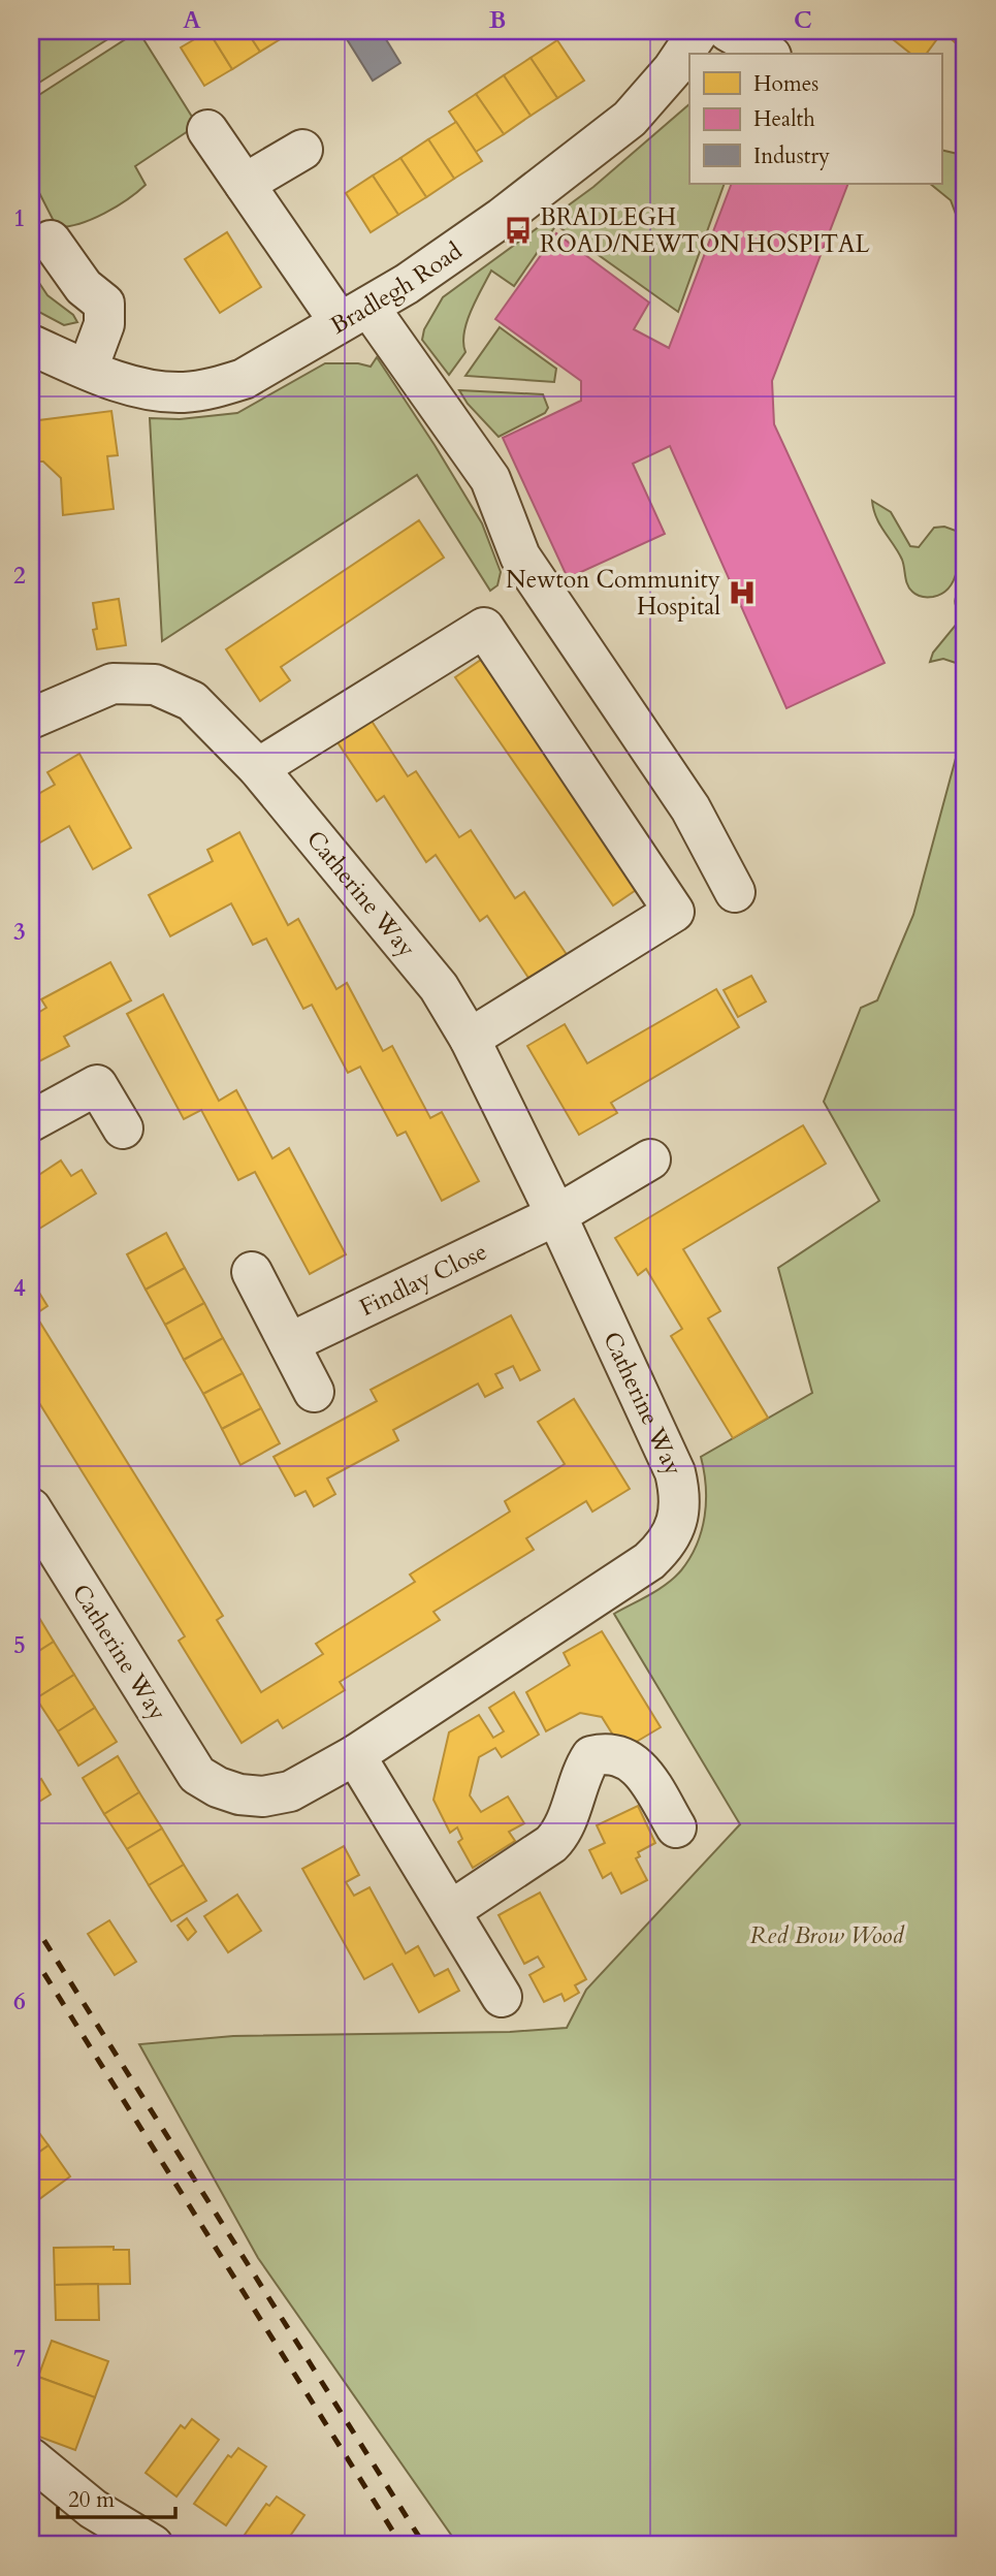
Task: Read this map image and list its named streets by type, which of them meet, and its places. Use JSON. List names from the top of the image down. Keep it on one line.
{"streets":{"street":["Bradlegh Road","Catherine Way","Findlay Close"]},"crossings":[["Catherine Way","Findlay Close"]],"parks":["Red Brow Wood"],"places":{"bus stop":["BRADLEGH ROAD/NEWTON HOSPITAL"],"hospital":["Newton Community Hospital"]},"legend":["Homes","Health","Industry"],"scale_bar":"20 m","grid":{"columns":["A","B","C"],"rows":["1","2","3","4","5","6","7"]}}
